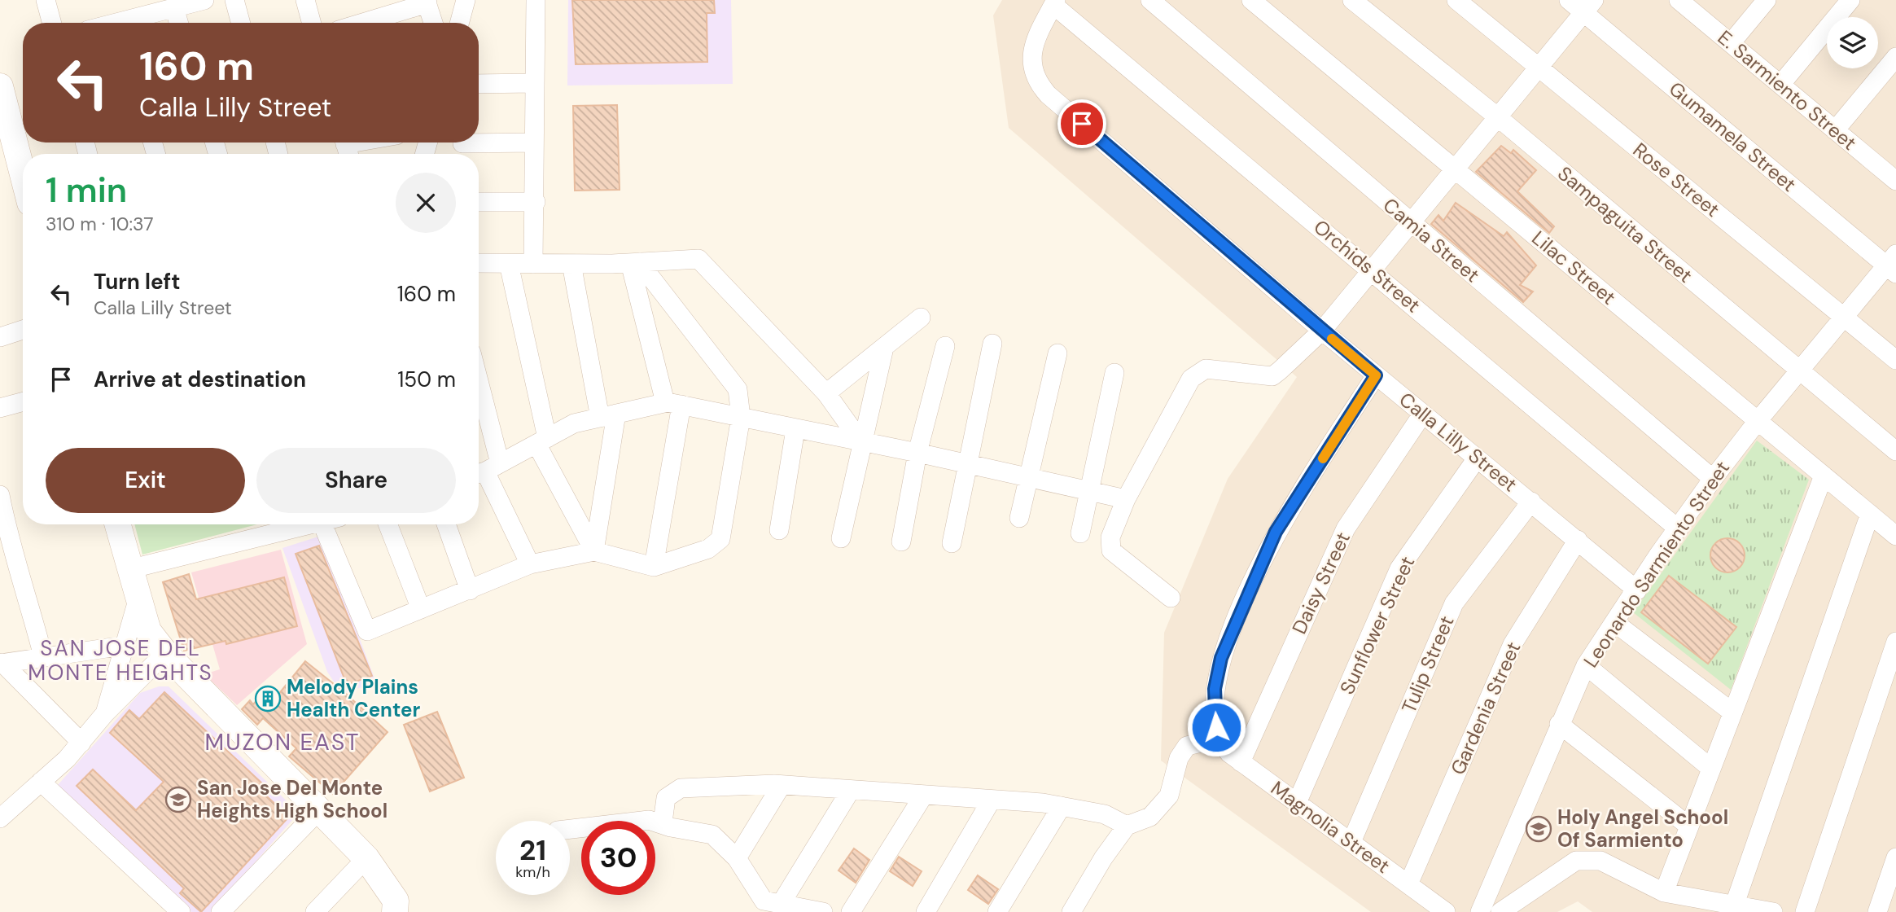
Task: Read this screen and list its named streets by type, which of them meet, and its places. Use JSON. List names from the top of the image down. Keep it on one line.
{"streets":{"street":["E. Sarmiento Street","Gumamela Street","Rose Street","Sampaguita Street","Camia Street","Orchids Street","Lilac Street","Calla Lilly Street","Leonardo Sarmiento Street","Daisy Street","Sunflower Street","Tulip Street","Gardenia Street","Magnolia Street"]},"crossings":[["Gumamela Street","Leonardo Sarmiento Street"],["Rose Street","Leonardo Sarmiento Street"],["Sampaguita Street","Leonardo Sarmiento Street"],["Camia Street","Leonardo Sarmiento Street"],["Orchids Street","Calla Lilly Street"],["Orchids Street","Leonardo Sarmiento Street"],["Lilac Street","Leonardo Sarmiento Street"],["Calla Lilly Street","Leonardo Sarmiento Street"],["Calla Lilly Street","Daisy Street"],["Calla Lilly Street","Sunflower Street"],["Calla Lilly Street","Tulip Street"],["Calla Lilly Street","Gardenia Street"],["Daisy Street","Magnolia Street"],["Sunflower Street","Magnolia Street"],["Tulip Street","Magnolia Street"],["Gardenia Street","Magnolia Street"]],"districts":["SAN JOSE DEL MONTE HEIGHTS","MUZON EAST"],"places":{"building":["Melody Plains Health Center"],"school or university":["San Jose Del Monte Heights High School","Holy Angel School Of Sarmiento"]},"page":{"turn":["160 m","Calla Lilly Street"],"heading":["1 min","310 m · 10:37"],"list":[{"name":"Turn left","note":"Calla Lilly Street","value":"160 m"},{"name":"Arrive at destination","value":"150 m"}],"buttons":["Exit","Share"],"speed":"21 km/h","limit":"30"}}
